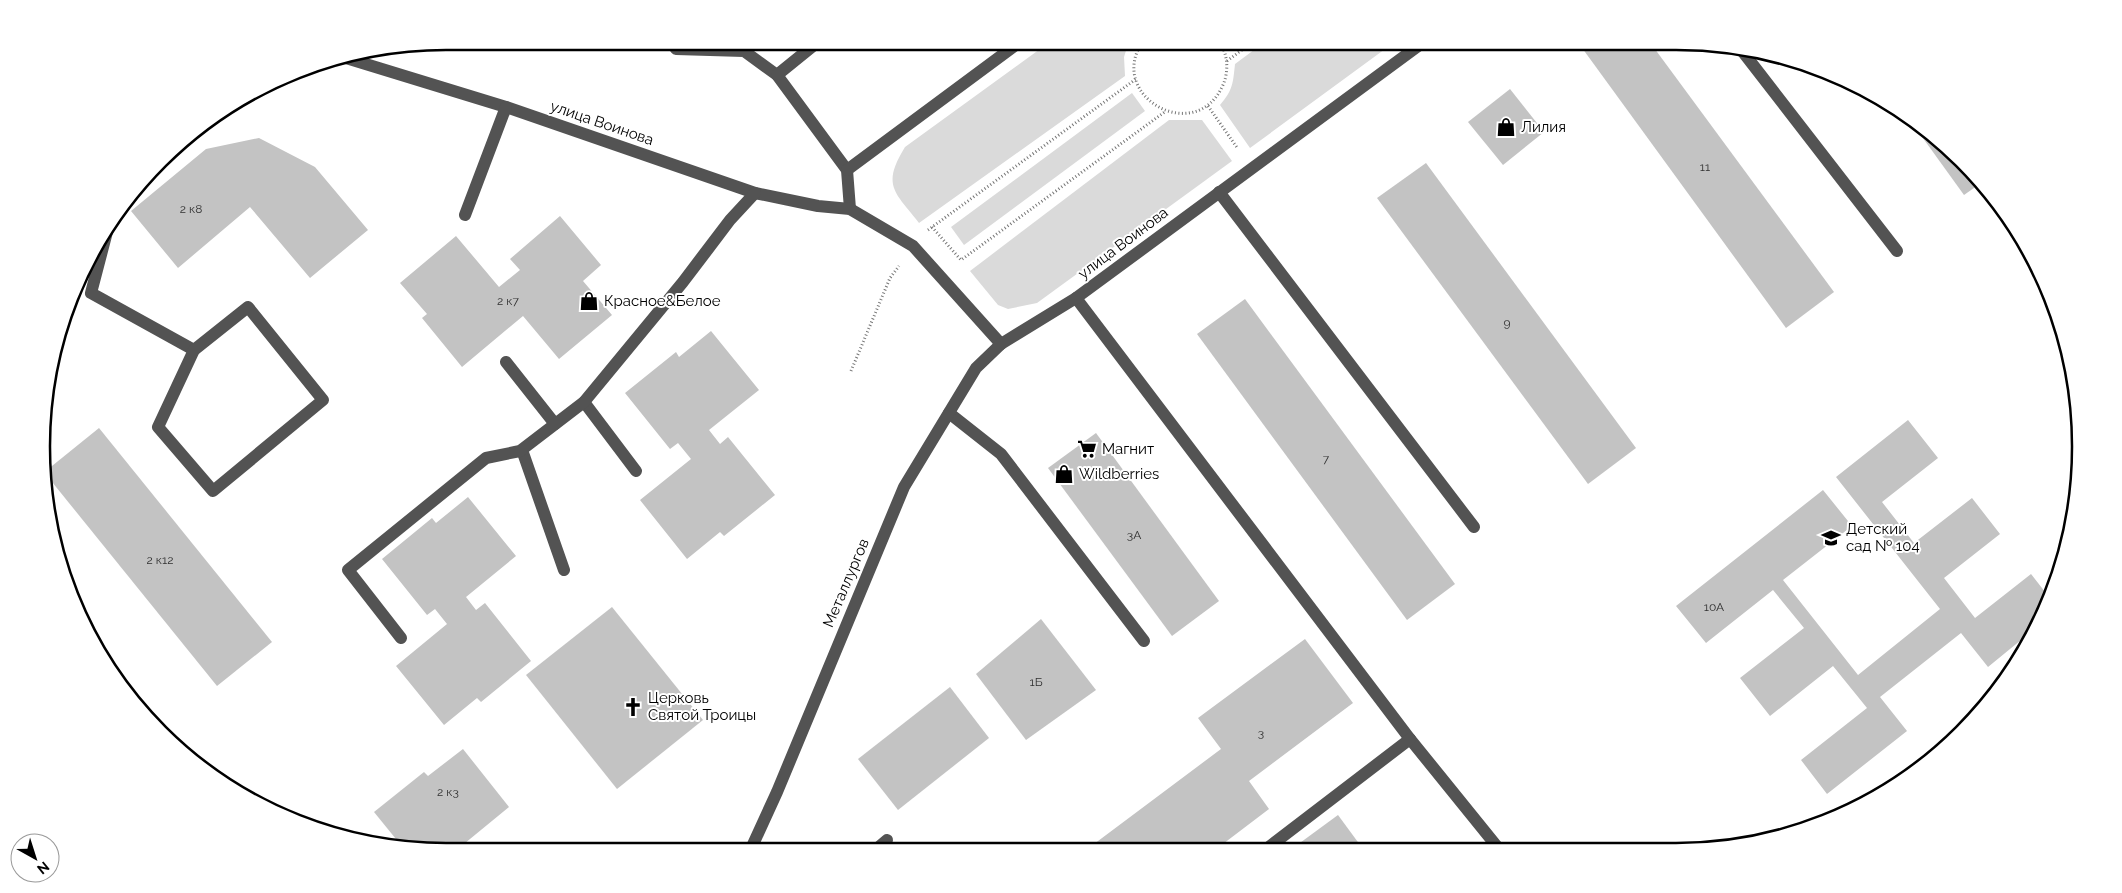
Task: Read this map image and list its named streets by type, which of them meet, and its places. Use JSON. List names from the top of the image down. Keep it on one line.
{"streets":{"street":["улица Воинова","Металлургов"]},"crossings":[["улица Воинова","Металлургов"]],"places":{"shop":["Лилия","Красное&Белое","Wildberries"],"supermarket":["Магнит"],"school or university":["Детский сад № 104"],"church":["Церковь Святой Троицы"]},"house_numbers":["11","2 к8","2 к7","9","7","3А","2 к12","10А","1Б","3","2 к3"],"north":"bottom right"}
